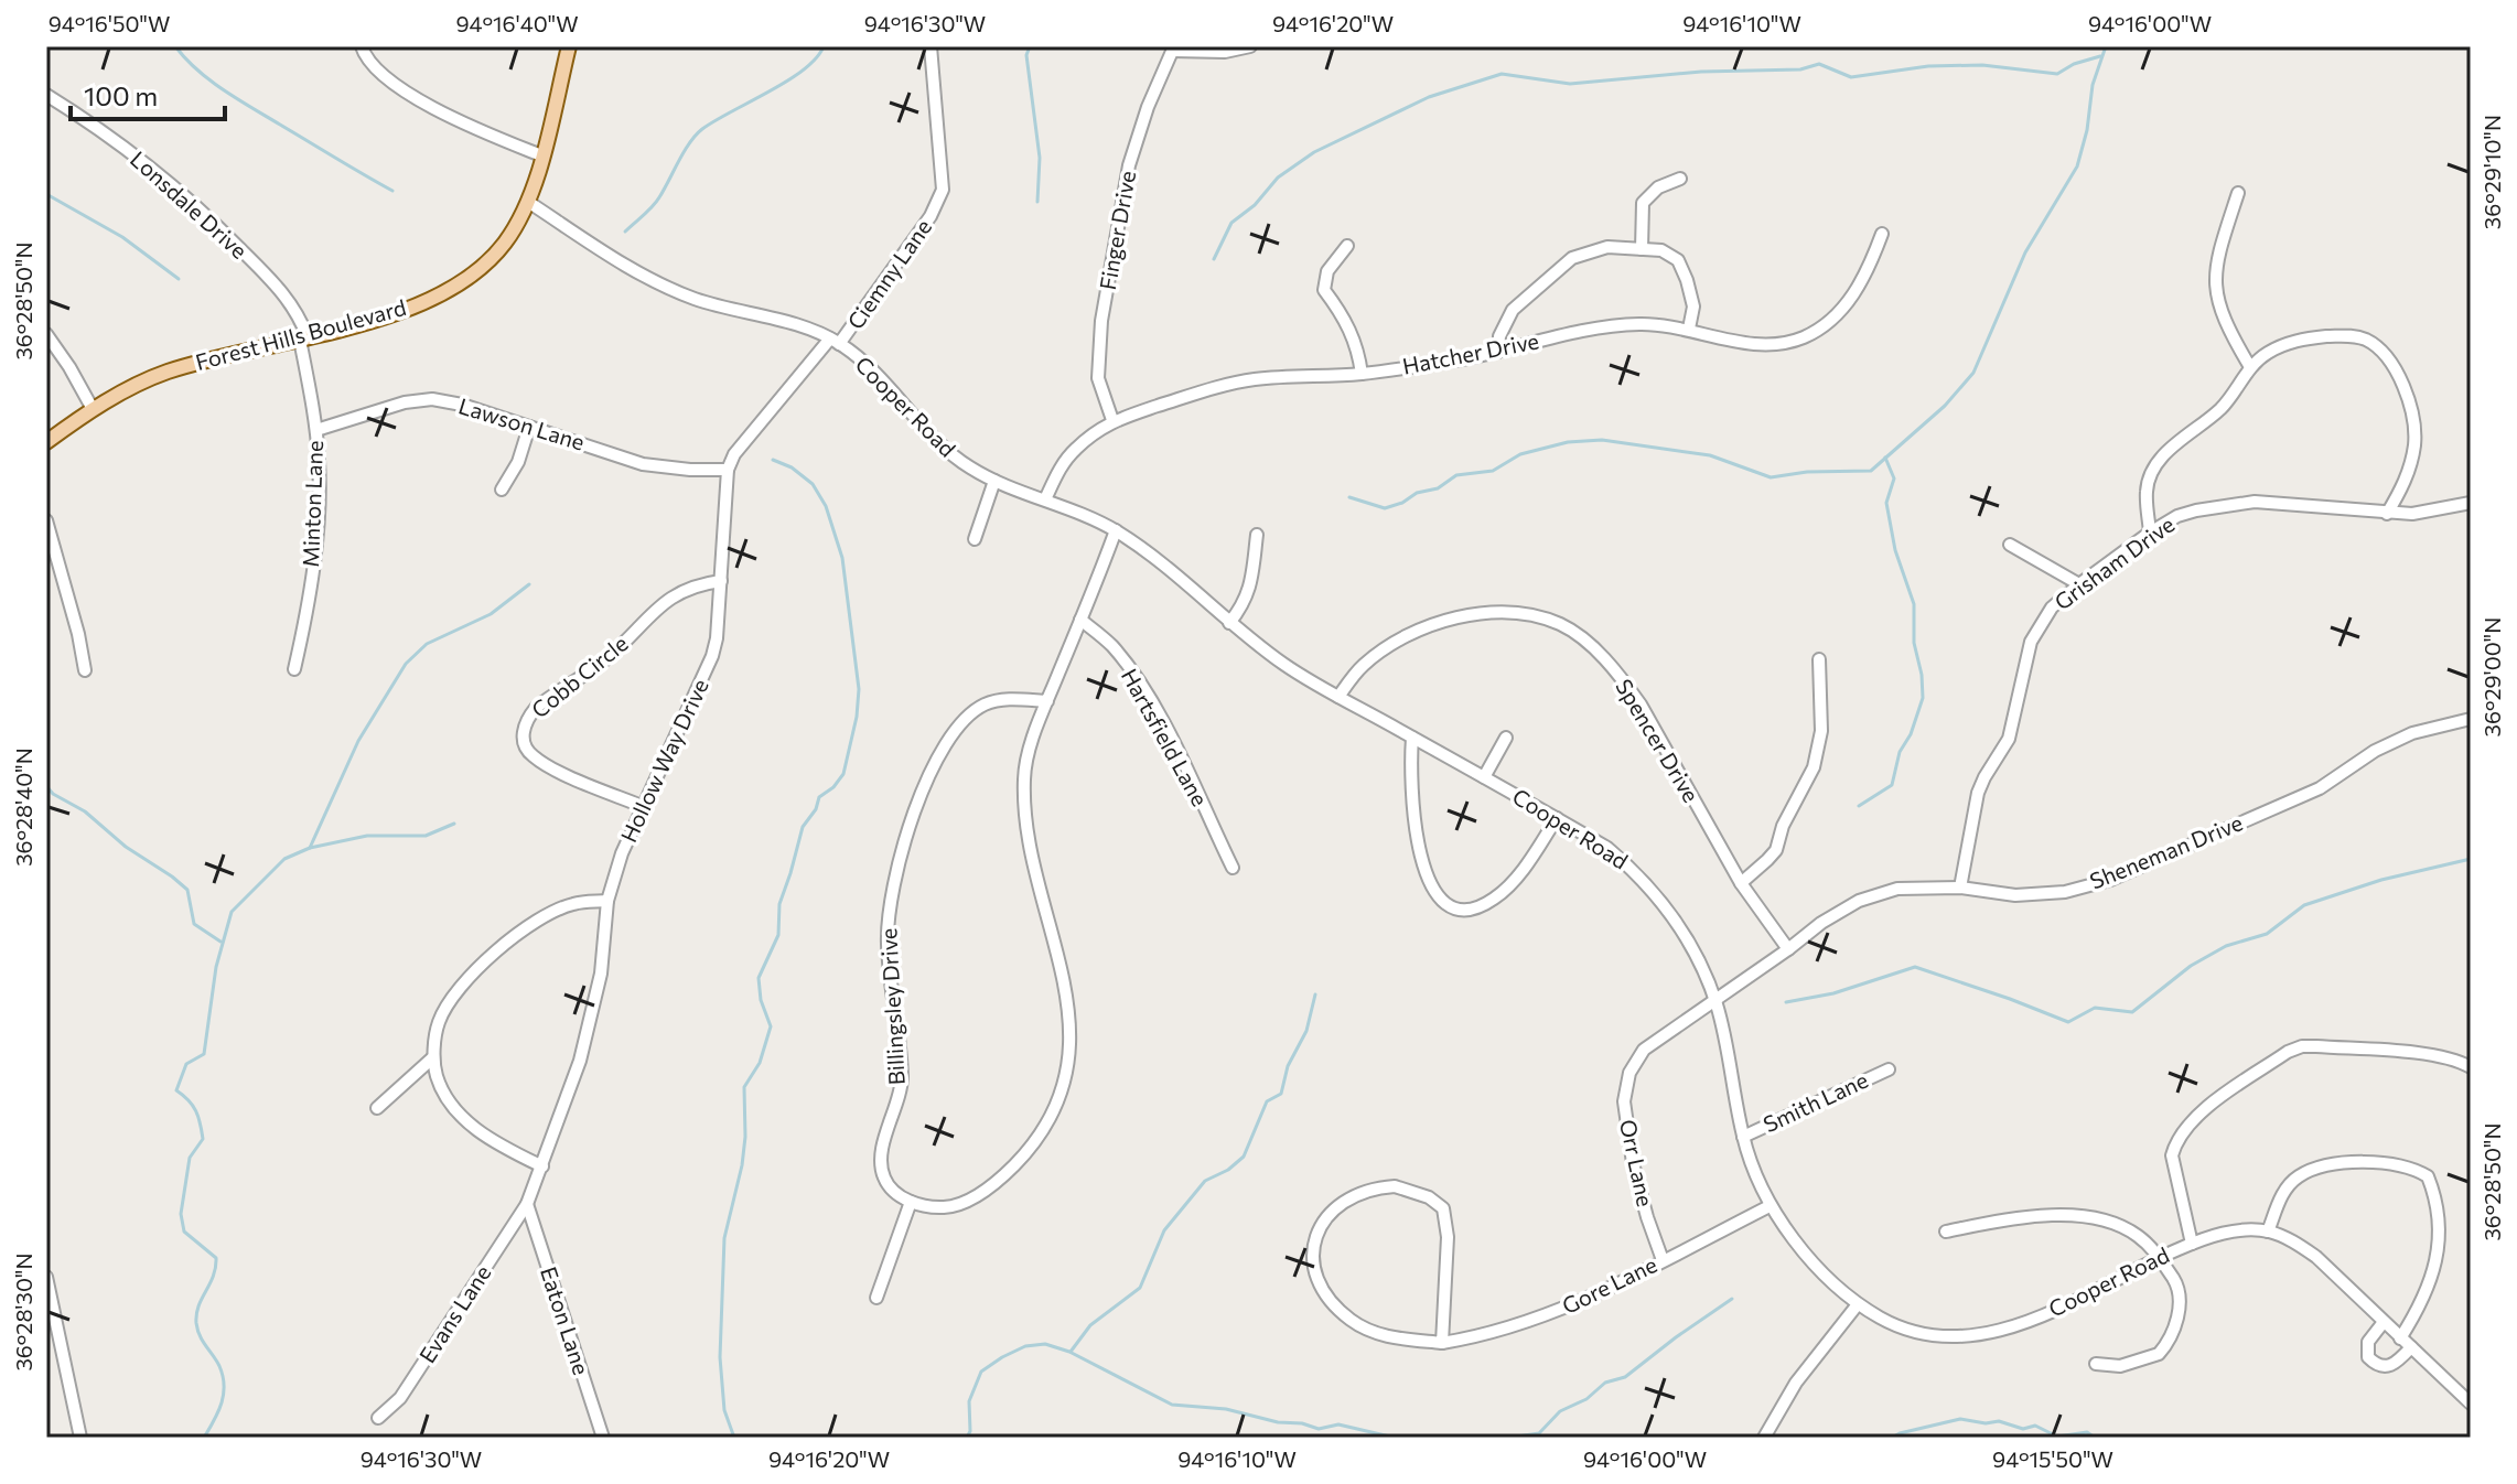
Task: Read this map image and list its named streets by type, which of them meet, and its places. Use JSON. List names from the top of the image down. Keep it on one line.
{"streets":{"main road":["Forest Hills Boulevard"],"street":["Lonsdale Drive","Finger Drive","Ciemny Lane","Hatcher Drive","Cooper Road","Lawson Lane","Minton Lane","Grisham Drive","Cobb Circle","Hartsfield Lane","Spencer Drive","Hollow Way Drive","Sheneman Drive","Billingsley Drive","Smith Lane","Orr Lane","Gore Lane","Evans Lane","Eaton Lane"]},"crossings":[["Lonsdale Drive","Forest Hills Boulevard"],["Lonsdale Drive","Minton Lane"],["Finger Drive","Hatcher Drive"],["Ciemny Lane","Cooper Road"],["Ciemny Lane","Hollow Way Drive"],["Forest Hills Boulevard","Cooper Road"],["Forest Hills Boulevard","Minton Lane"],["Hatcher Drive","Cooper Road"],["Cooper Road","Spencer Drive"],["Cooper Road","Hollow Way Drive"],["Cooper Road","Sheneman Drive"],["Cooper Road","Smith Lane"],["Cooper Road","Orr Lane"],["Cooper Road","Gore Lane"],["Lawson Lane","Minton Lane"],["Lawson Lane","Hollow Way Drive"],["Grisham Drive","Sheneman Drive"],["Cobb Circle","Hollow Way Drive"],["Spencer Drive","Sheneman Drive"],["Hollow Way Drive","Evans Lane"],["Hollow Way Drive","Eaton Lane"],["Sheneman Drive","Orr Lane"],["Orr Lane","Gore Lane"],["Evans Lane","Eaton Lane"]],"scale_bar":"100 m","coordinates":["94°16'50\"W","94°16'40\"W","94°16'30\"W","94°16'20\"W","94°16'10\"W","94°16'00\"W","36°29'10\"N","36°28'50\"N","36°29'00\"N","36°28'40\"N","36°28'30\"N","94°15'50\"W"]}
